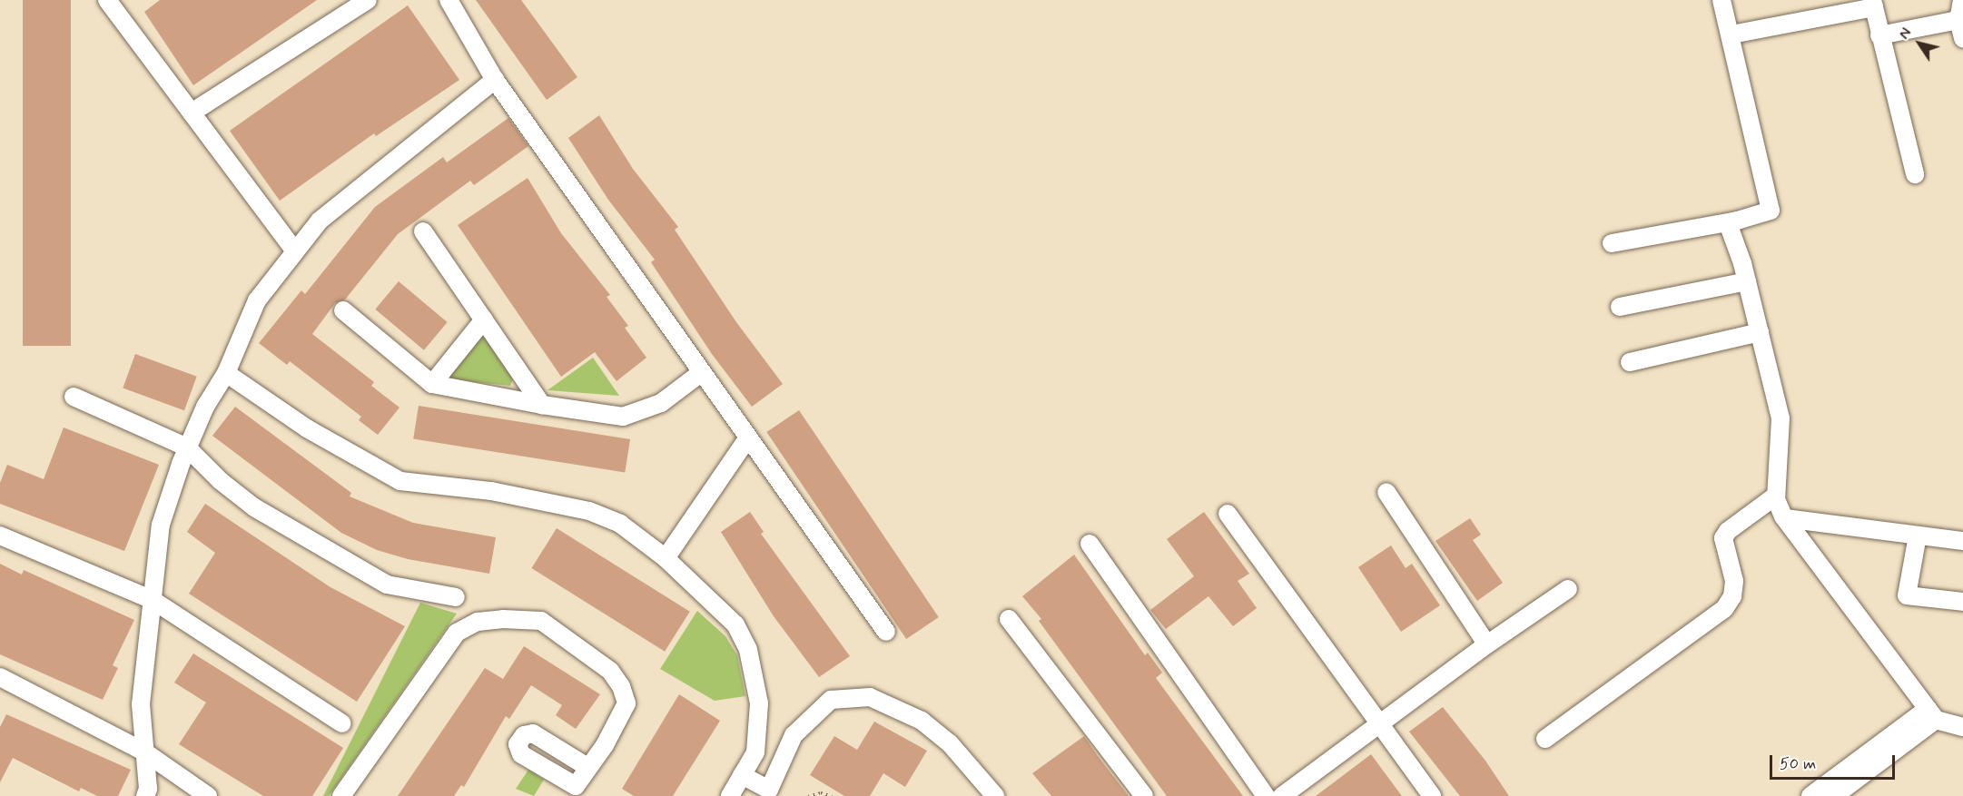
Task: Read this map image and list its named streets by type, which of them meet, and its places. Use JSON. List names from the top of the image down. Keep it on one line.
{"scale_bar":"50 m","north":"top left"}
